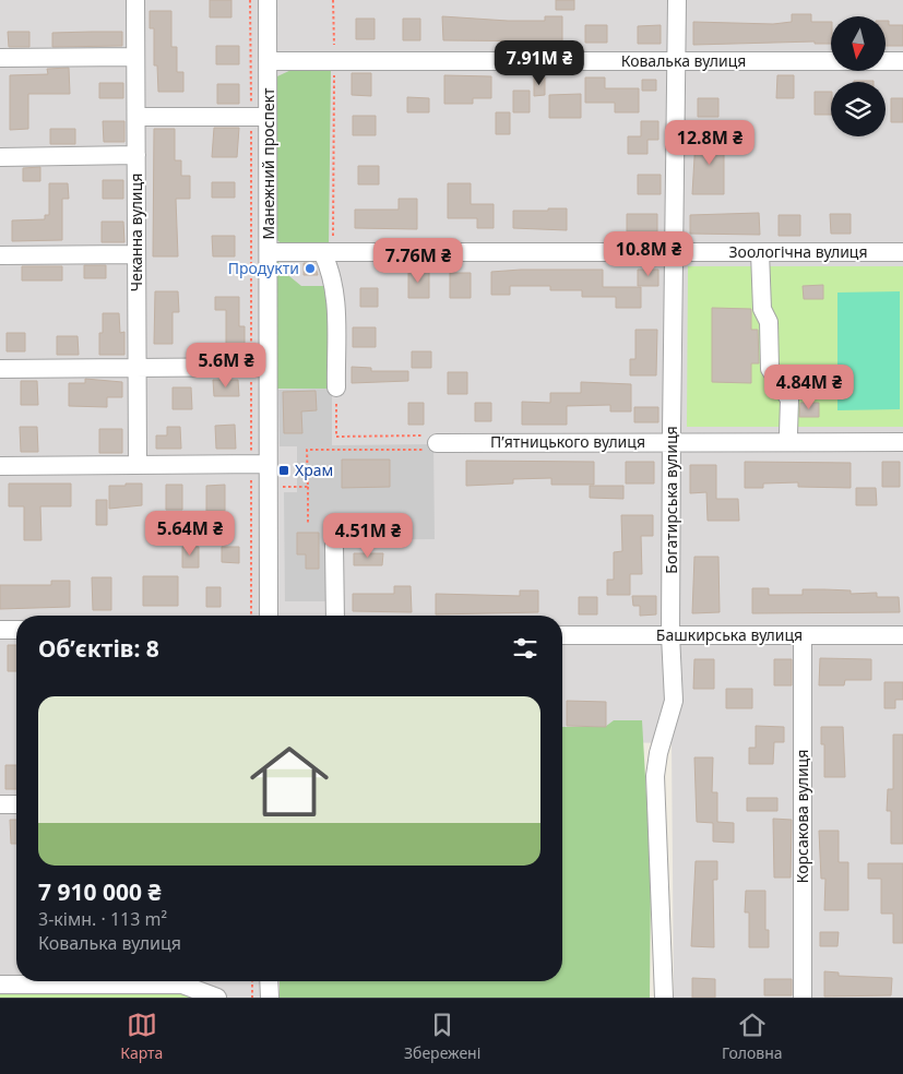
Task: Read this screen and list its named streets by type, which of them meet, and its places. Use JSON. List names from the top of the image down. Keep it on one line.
{"streets":{"street":["Ковалька вулиця","Манежний проспект","Чеканна вулиця","Зоологічна вулиця","П’ятницького вулиця","Богатирська вулиця","Башкирська вулиця","Корсакова вулиця"]},"crossings":[["Ковалька вулиця","Манежний проспект"],["Ковалька вулиця","Богатирська вулиця"],["Манежний проспект","Зоологічна вулиця"],["Зоологічна вулиця","Богатирська вулиця"],["П’ятницького вулиця","Богатирська вулиця"],["Богатирська вулиця","Башкирська вулиця"],["Башкирська вулиця","Корсакова вулиця"]],"places":{"other":["Продукти"],"transit":["Храм"]},"north":"bottom","page":{"price":["7.91M ₴","12.8M ₴","10.8M ₴","7.76M ₴","5.6M ₴","4.84M ₴","5.64M ₴","4.51M ₴"],"heading":"Об’єктів: 8","list":[{"name":"7 910 000 ₴","note":"3-кімн. · 113 m² · Ковалька вулиця"}],"tabs":["Карта","Збережені","Головна"]}}
